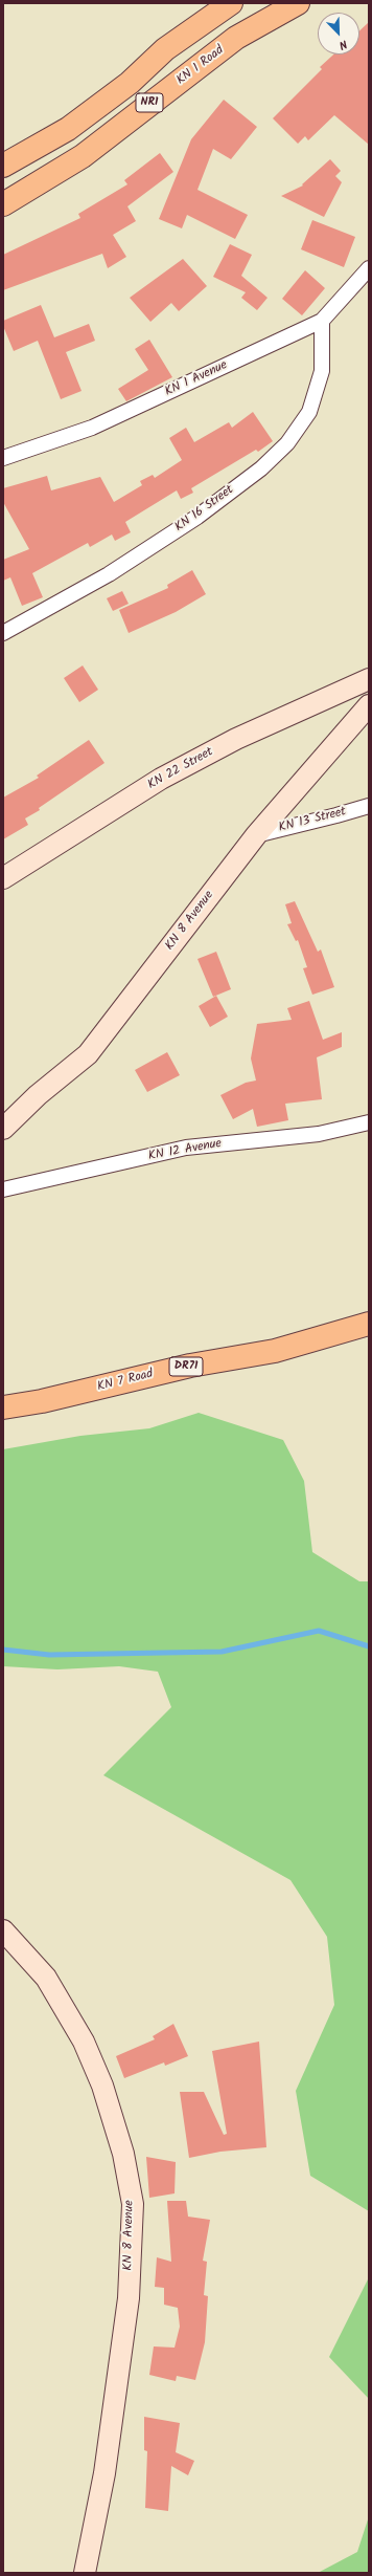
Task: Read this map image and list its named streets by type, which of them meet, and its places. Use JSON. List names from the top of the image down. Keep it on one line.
{"streets":{"main road":["KN 1 Road","NR1","KN 22 Street","KN 8 Avenue","DR71","KN 7 Road"],"street":["KN 1 Avenue","KN 16 Street","KN 13 Street","KN 12 Avenue"]},"crossings":[["KN 1 Avenue","KN 16 Street"],["KN 13 Street","KN 8 Avenue"]],"north":"bottom right"}
